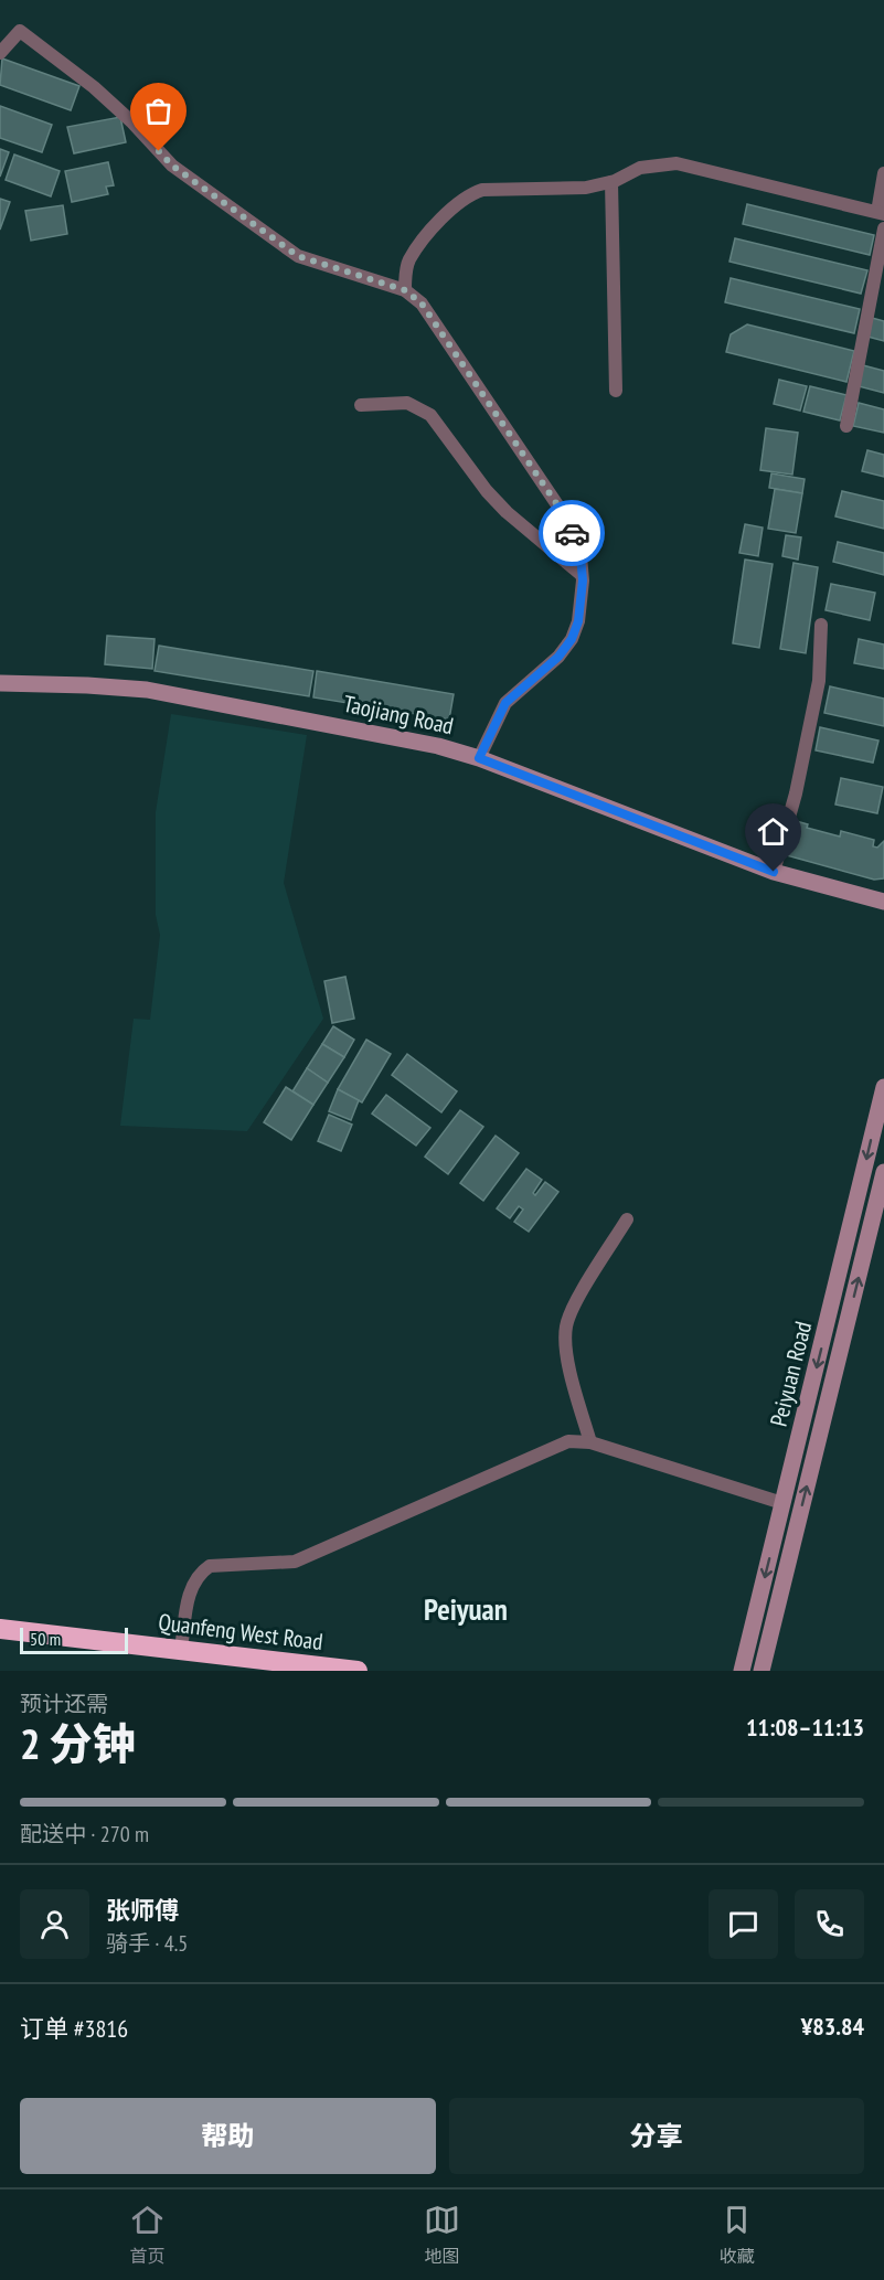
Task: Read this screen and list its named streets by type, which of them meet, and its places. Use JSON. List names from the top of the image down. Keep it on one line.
{"streets":{"highway":["Quanfeng West Road"],"main road":["Taojiang Road","Peiyuan Road"]},"districts":["Peiyuan"],"scale_bar":"50 m","page":{"scale":"50 m","heading":["2 分钟","预计还需","11:08–11:13"],"panel":["张师傅","骑手 · 4.5","订单 #3816","¥83.84"],"bar":"配送中 · 270 m","buttons":["帮助","分享"],"tabs":["首页","地图","收藏"]}}
